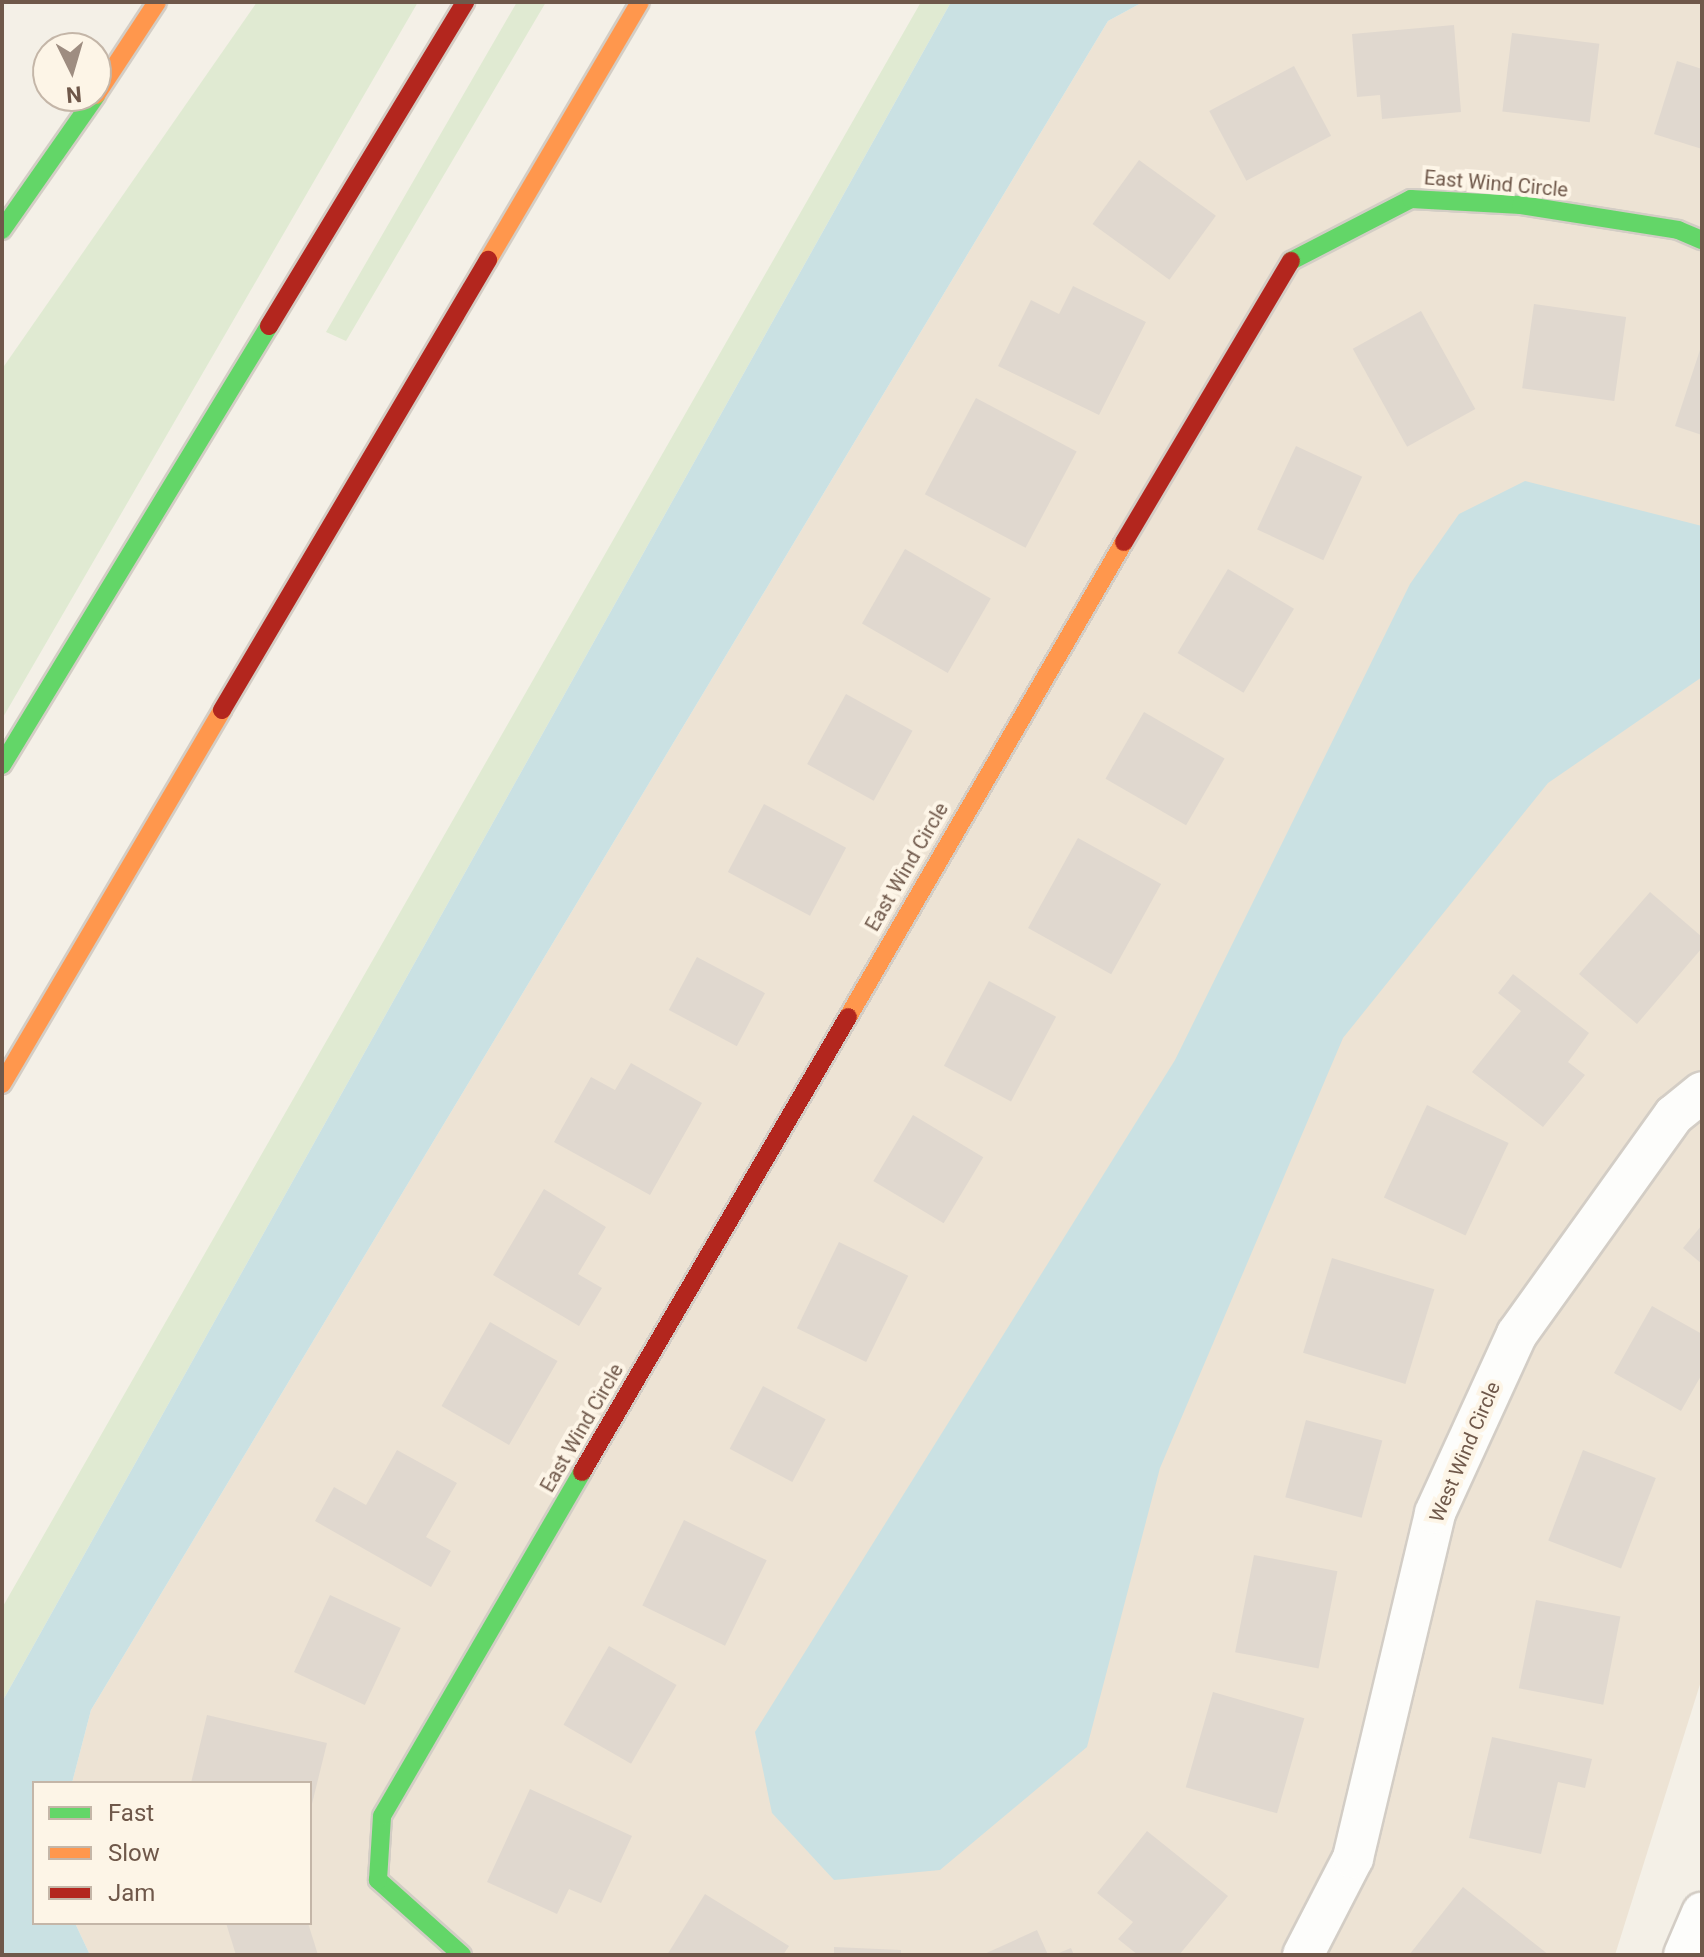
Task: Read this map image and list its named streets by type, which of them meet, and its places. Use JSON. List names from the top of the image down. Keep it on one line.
{"streets":{"main road":["East Wind Circle"],"street":["West Wind Circle"]},"legend":["Fast","Slow","Jam"],"north":"bottom"}
